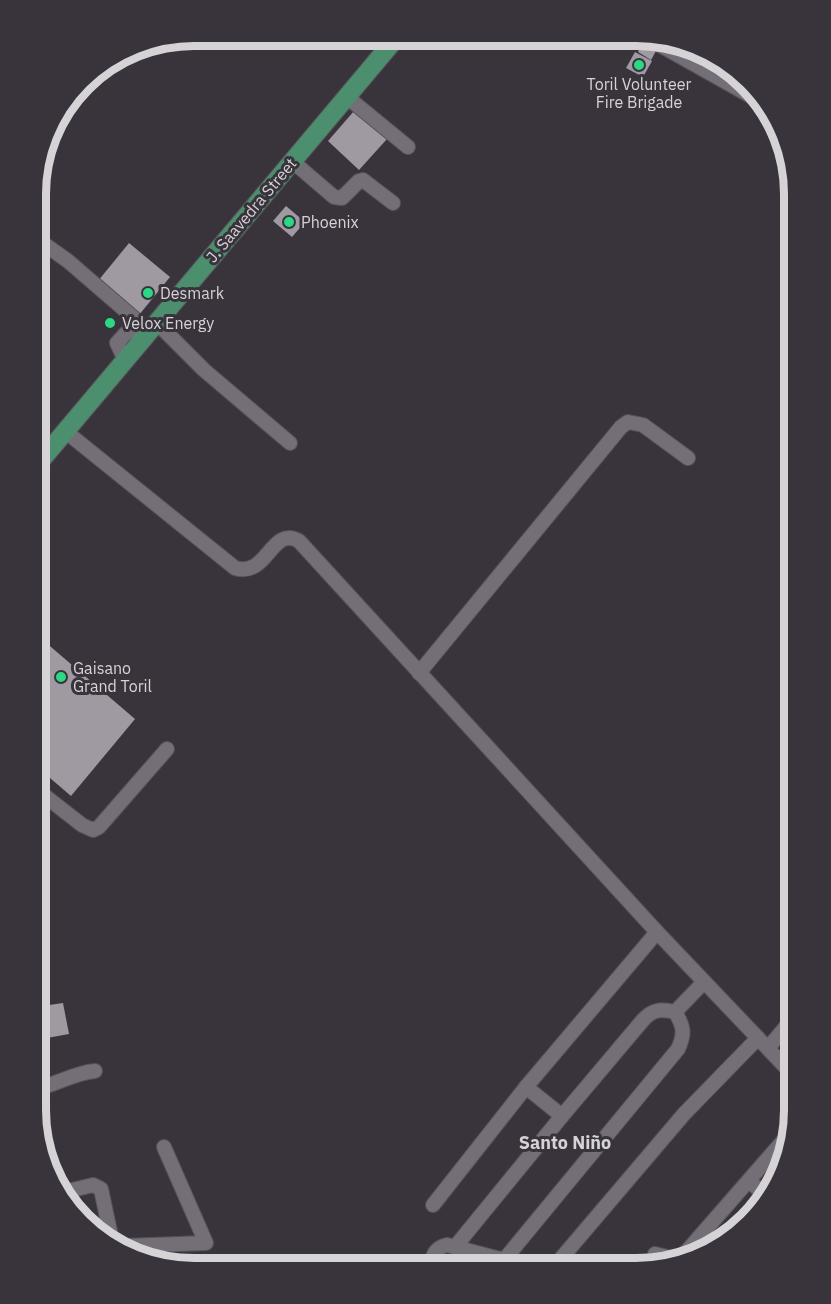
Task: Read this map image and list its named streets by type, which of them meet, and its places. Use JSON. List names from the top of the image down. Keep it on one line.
{"streets":{"main road":["J. Saavedra Street"]},"districts":["Santo Niño"],"places":["Toril Volunteer Fire Brigade","Phoenix","Desmark","Velox Energy","Gaisano Grand Toril"]}
